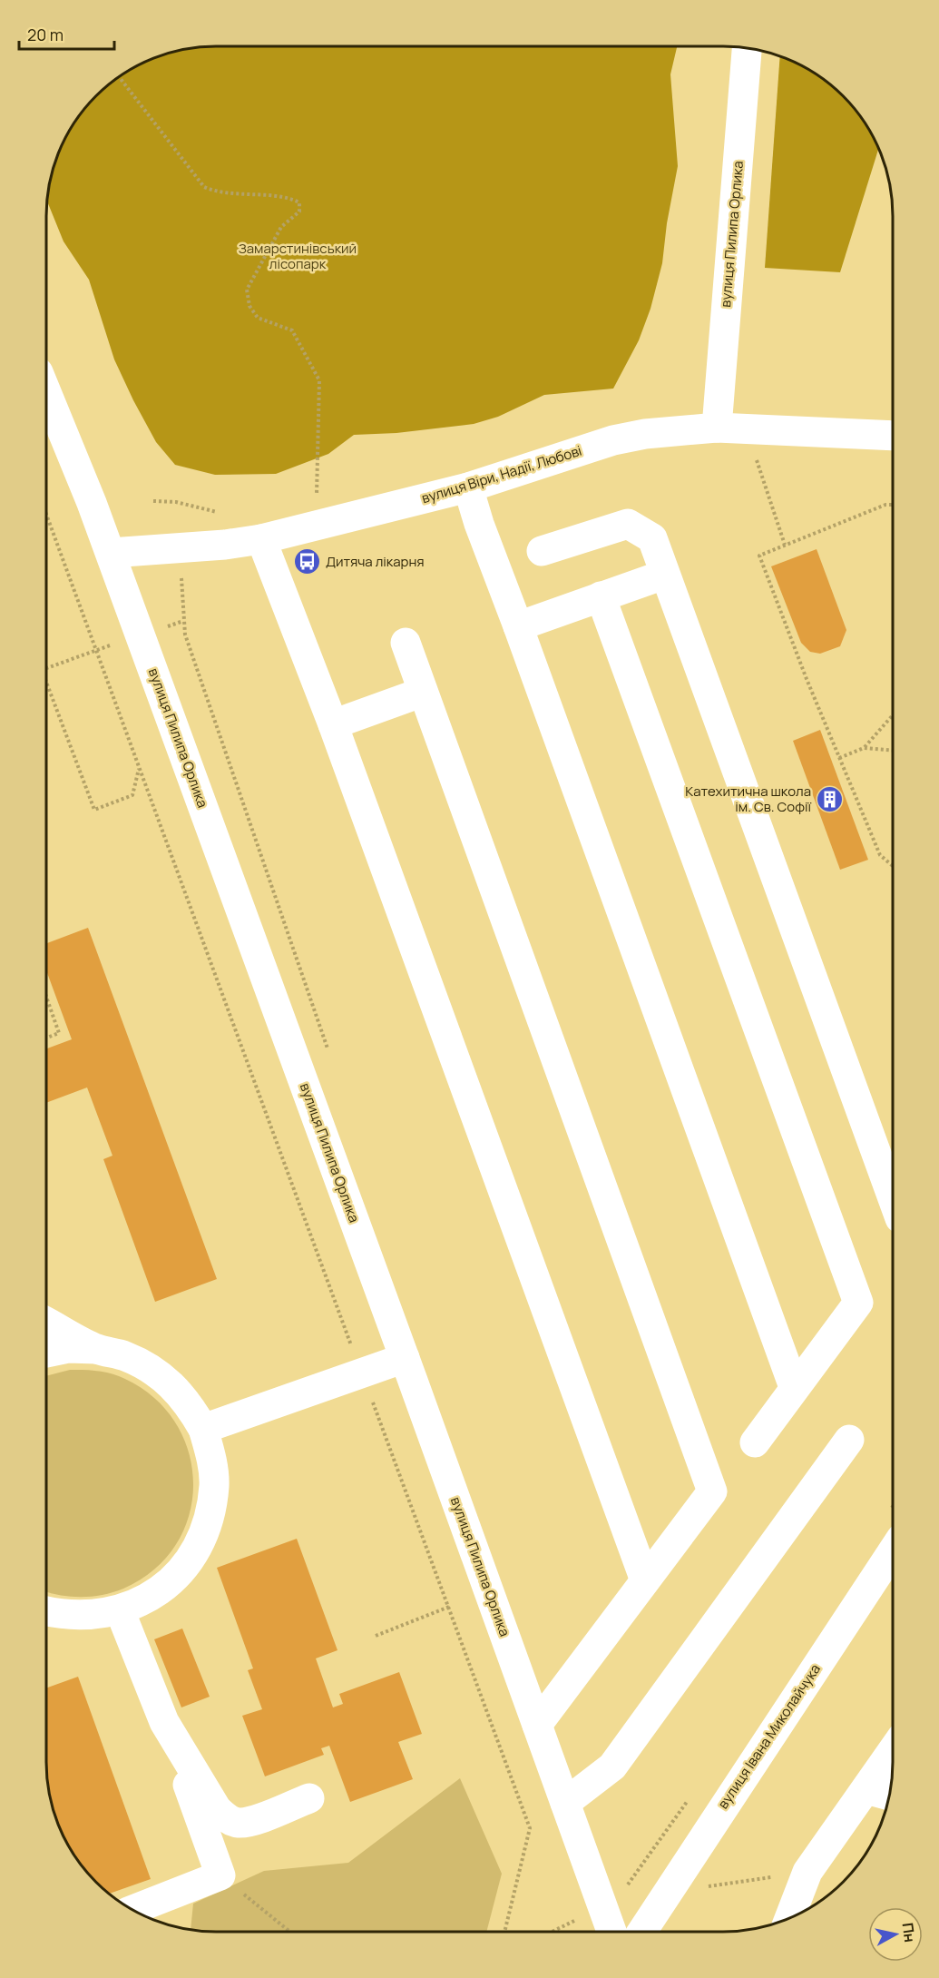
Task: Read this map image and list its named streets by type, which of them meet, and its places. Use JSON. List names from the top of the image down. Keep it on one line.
{"streets":{"street":["вулиця Пилипа Орлика","вулиця Віри, Надії, Любові","вулиця Івана Миколайчука"]},"crossings":[["вулиця Пилипа Орлика","вулиця Віри, Надії, Любові"]],"parks":["Замарстинівський лісопарк"],"places":{"bus stop":["Дитяча лікарня"],"building":["Катехитична школа ім. Св. Софії"]},"scale_bar":"20 m","north":"right"}
